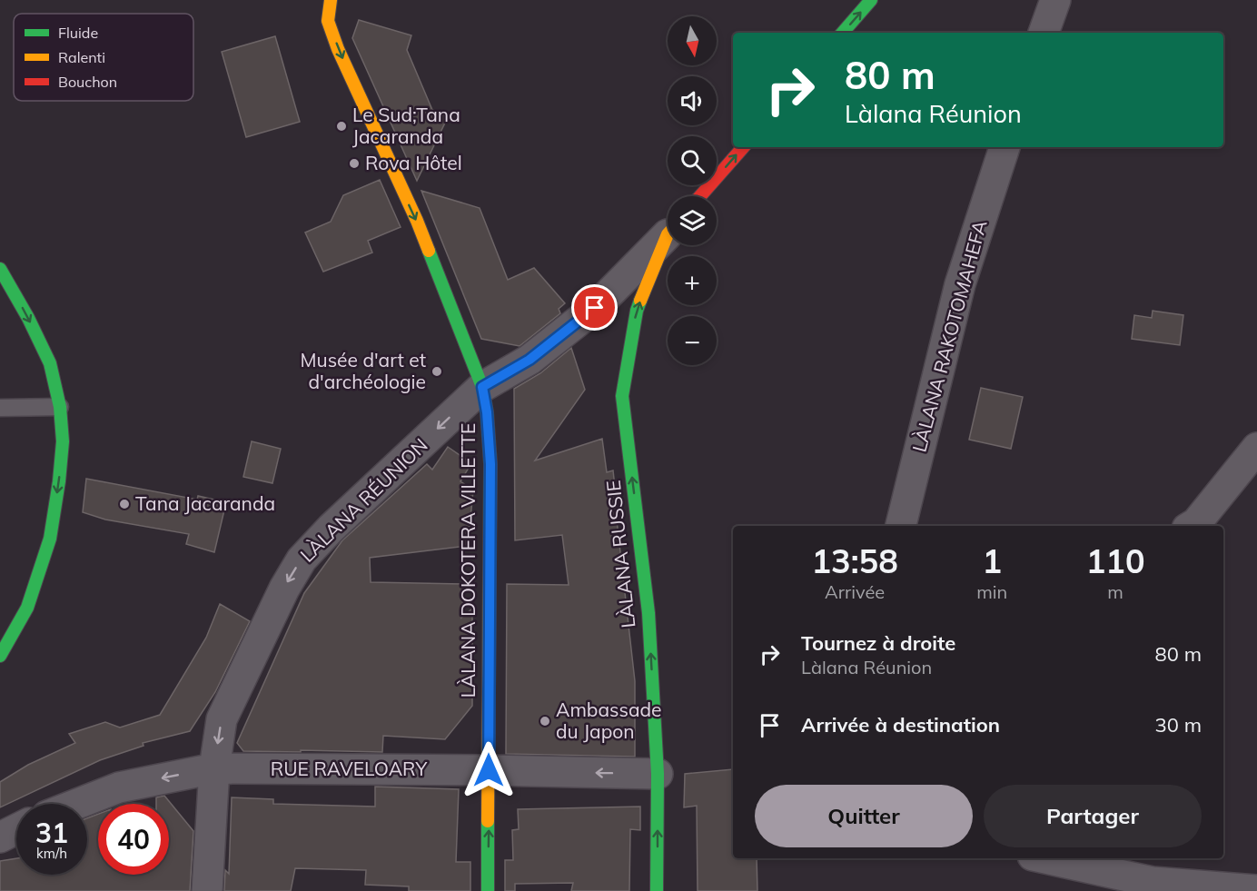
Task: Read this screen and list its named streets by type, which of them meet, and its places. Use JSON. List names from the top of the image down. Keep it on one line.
{"streets":{"street":["LÀLANA RAKOTOMAHEFA","LÀLANA RÉUNION","LÀLANA RUSSIE","LÀLANA DOKOTERA VILLETTE","RUE RAVELOARY"]},"crossings":[["LÀLANA RÉUNION","LÀLANA DOKOTERA VILLETTE"],["LÀLANA RÉUNION","RUE RAVELOARY"],["LÀLANA RUSSIE","RUE RAVELOARY"],["LÀLANA DOKOTERA VILLETTE","RUE RAVELOARY"]],"one_way":["LÀLANA RUSSIE","RUE RAVELOARY"],"places":["Le Sud;Tana Jacaranda","Rova Hôtel","Musée d'art et d'archéologie","Tana Jacaranda","Ambassade du Japon"],"legend":["Fluide","Ralenti","Bouchon"],"north":"bottom","page":{"map_buttons":["+","−"],"turn":["80 m","Làlana Réunion"],"eta":["13:58","Arrivée","1","min","110","m"],"list":[{"name":"Tournez à droite","note":"Làlana Réunion","value":"80 m"},{"name":"Arrivée à destination","value":"30 m"}],"buttons":["Quitter","Partager"],"speed":"31 km/h","limit":"40"}}
